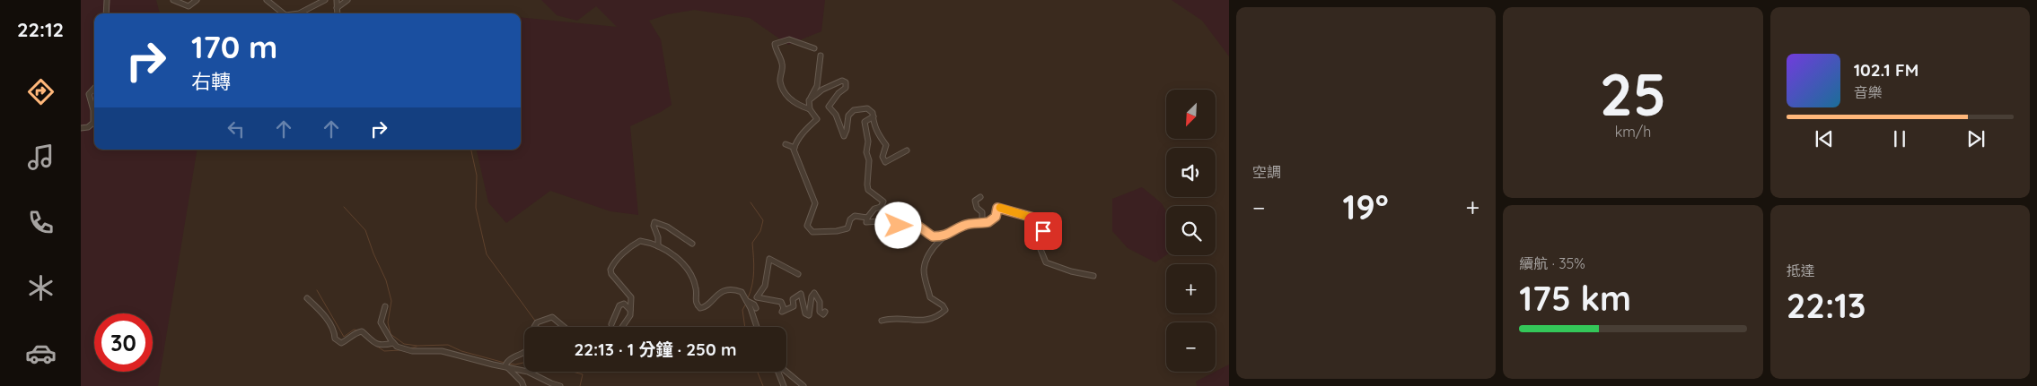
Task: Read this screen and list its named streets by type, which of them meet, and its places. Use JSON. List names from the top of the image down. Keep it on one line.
{"north":"bottom left","page":{"tabs":"22:12","tile":["空調",["25","km/h"],["續航 · 35%","175 km"],["抵達","22:13"]],"turn":["170 m","右轉"],"song":["102.1 FM","音樂"],"map_buttons":["+","−"],"heat":["−","19°","+"],"limit":"30","trip":"22:13 · 1 分鐘 · 250 m"}}
